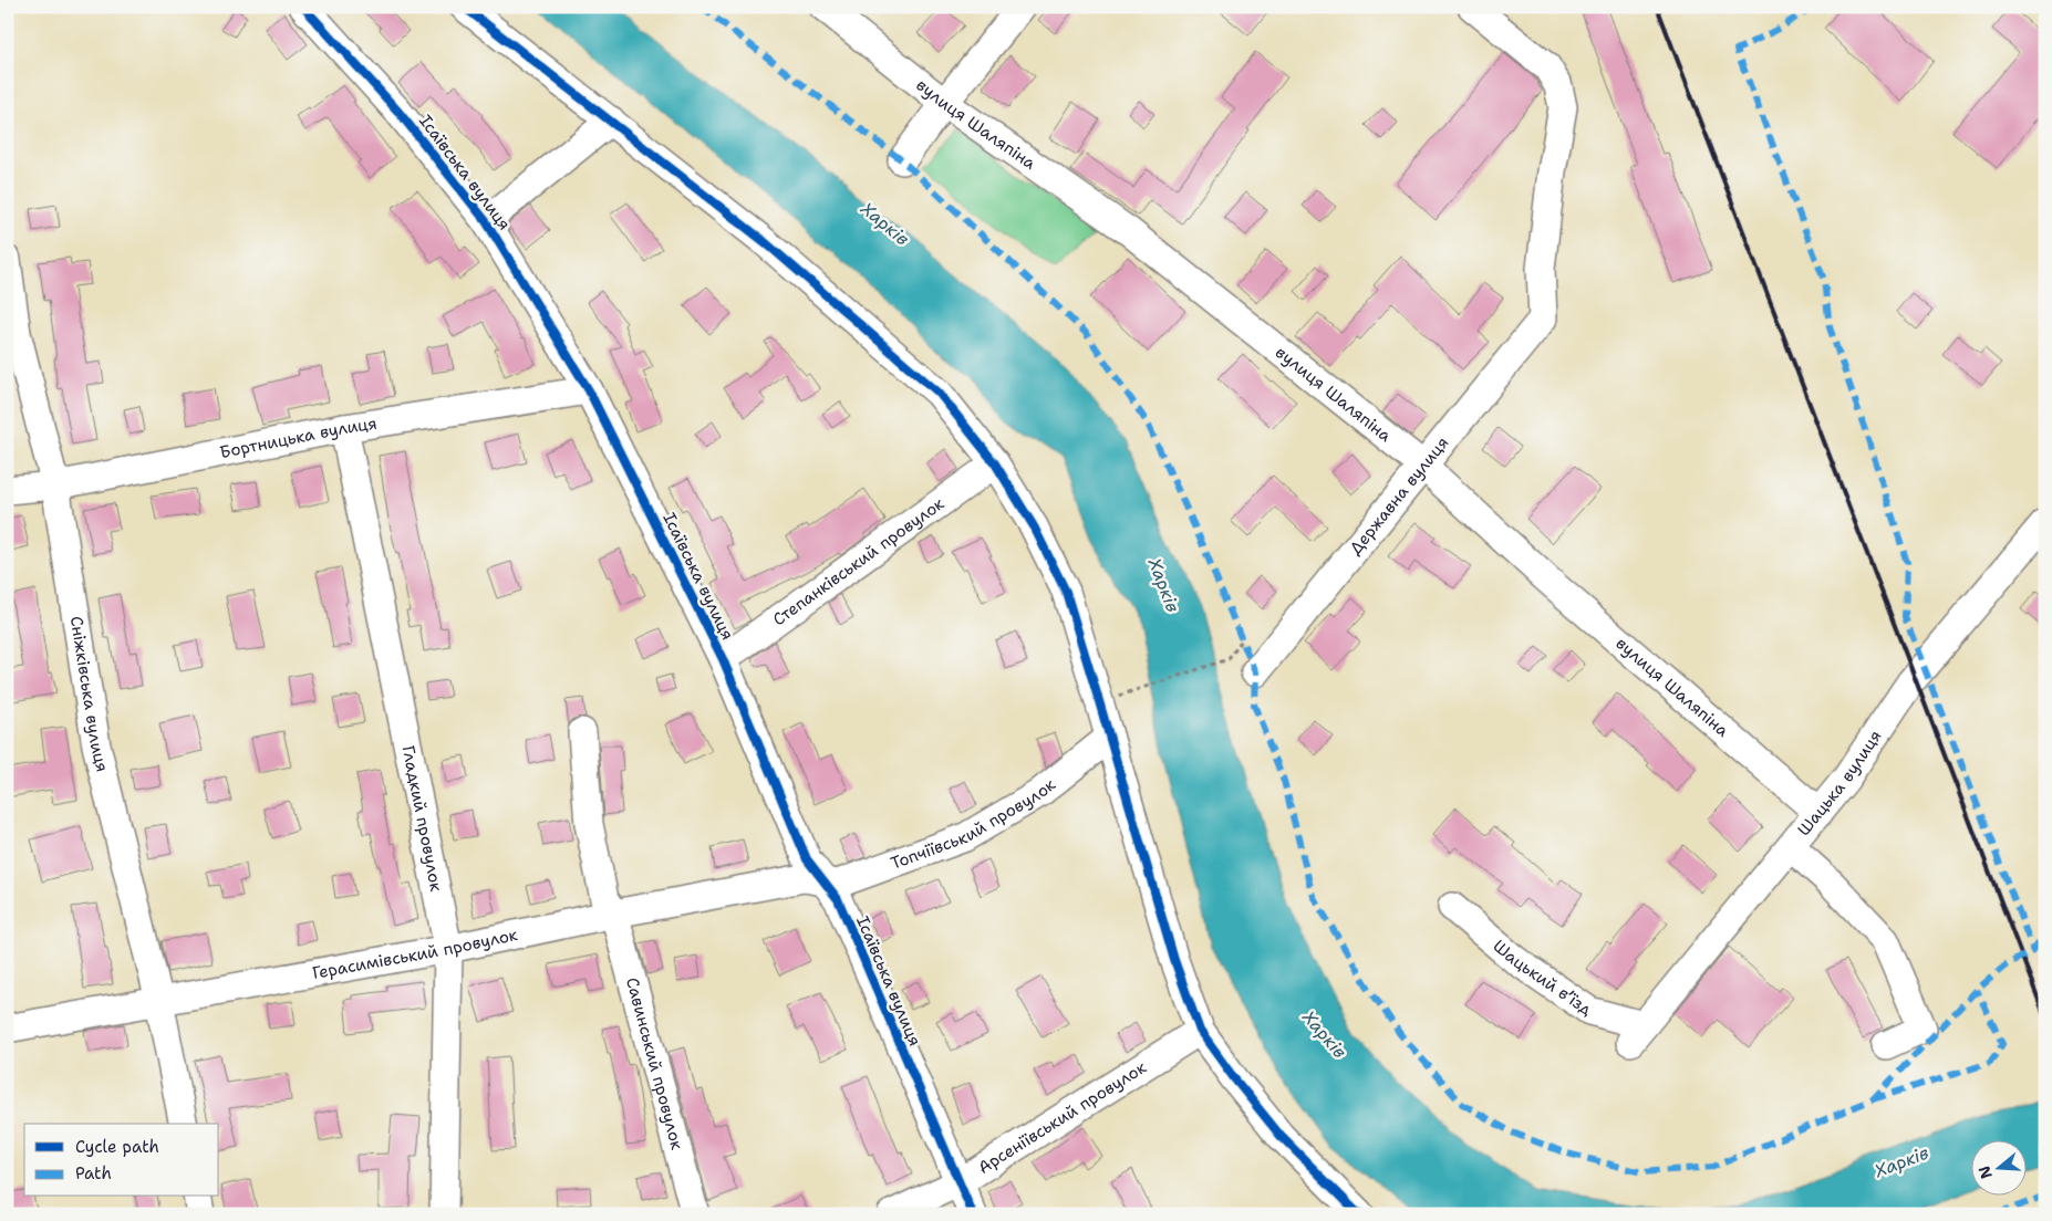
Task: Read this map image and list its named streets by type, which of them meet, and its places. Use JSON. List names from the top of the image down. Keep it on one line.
{"streets":{"street":["вулиця Шаляпіна","Ісаївська вулиця","Бортницька вулиця","Державна вулиця","Степанківський провулок","Сніжківська вулиця","Шацька вулиця","Гладкий провулок","Топчіївський провулок","Герасимівський провулок","Шацький в’їзд","Савинський провулок","Арсеніївський провулок"]},"crossings":[["вулиця Шаляпіна","Державна вулиця"],["вулиця Шаляпіна","Шацька вулиця"],["Ісаївська вулиця","Бортницька вулиця"],["Ісаївська вулиця","Степанківський провулок"],["Ісаївська вулиця","Топчіївський провулок"],["Ісаївська вулиця","Герасимівський провулок"],["Ісаївська вулиця","Арсеніївський провулок"],["Бортницька вулиця","Сніжківська вулиця"],["Бортницька вулиця","Гладкий провулок"],["Сніжківська вулиця","Герасимівський провулок"],["Шацька вулиця","Шацький в’їзд"],["Гладкий провулок","Герасимівський провулок"],["Топчіївський провулок","Герасимівський провулок"],["Герасимівський провулок","Савинський провулок"]],"water":["Харків"],"legend":["Cycle path","Path"],"north":"left"}
